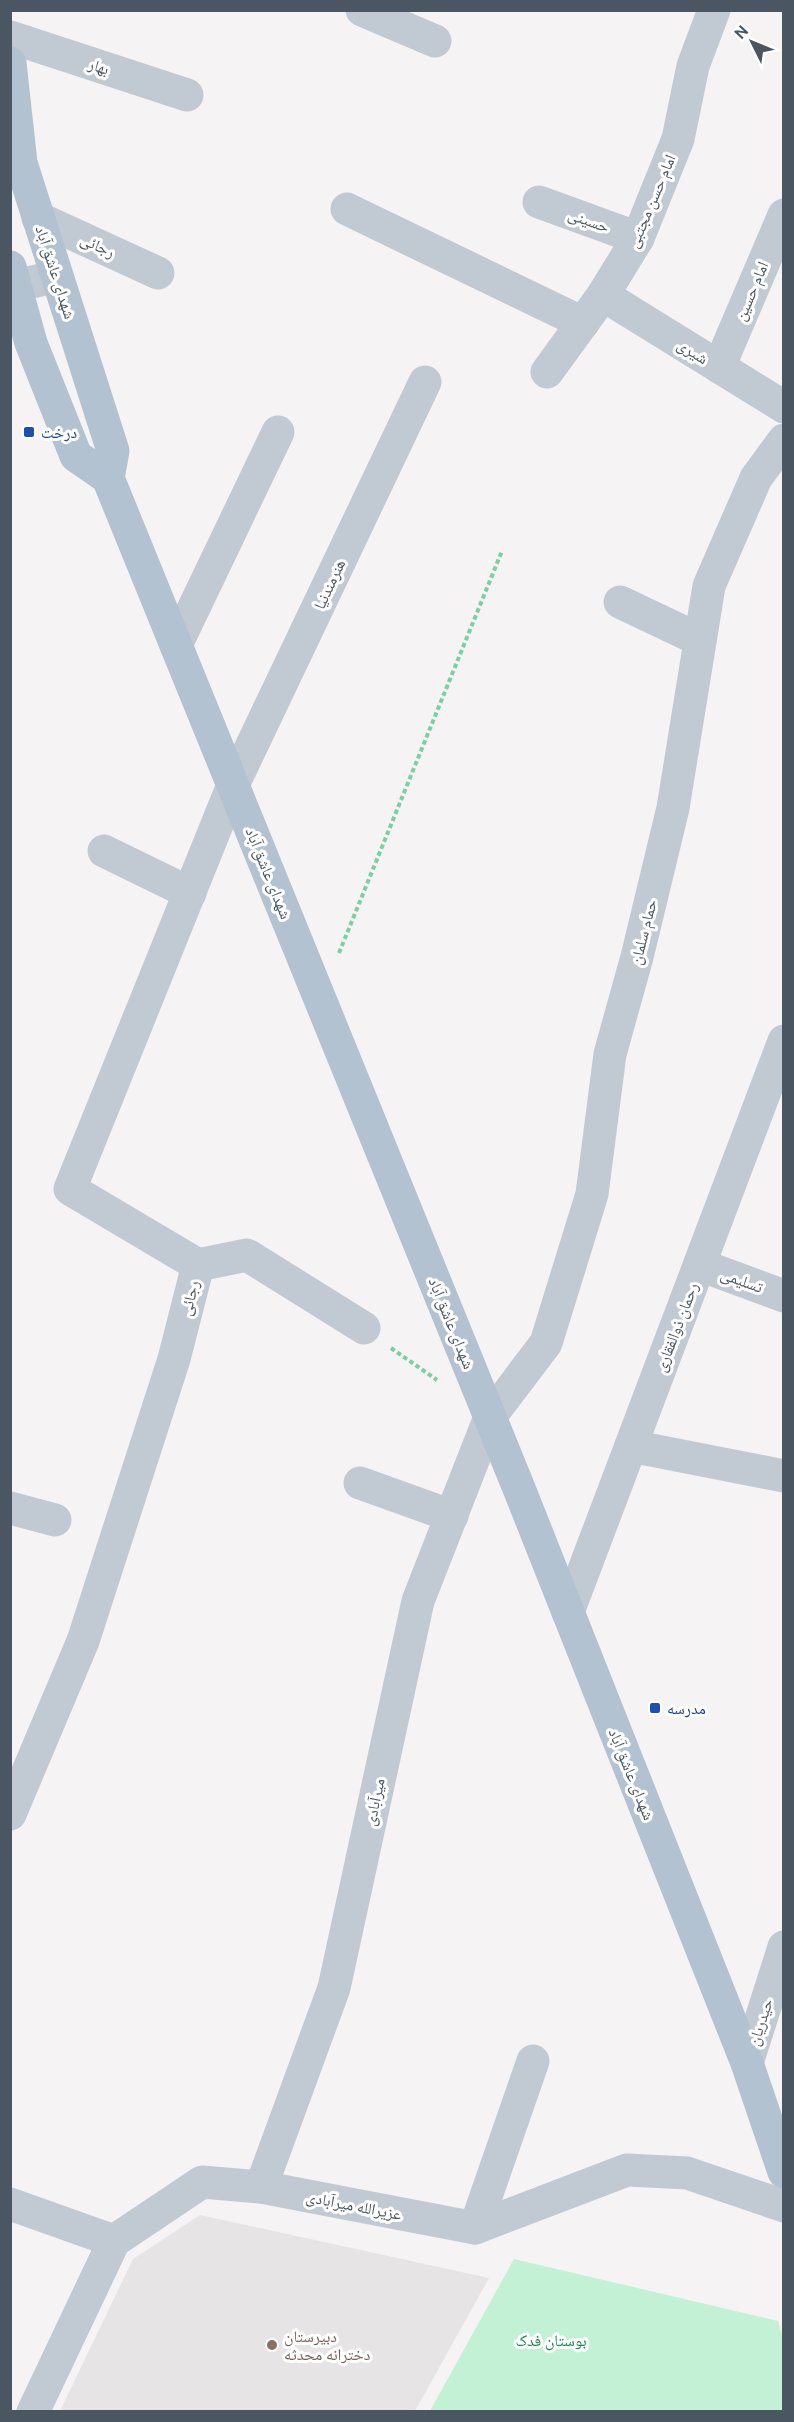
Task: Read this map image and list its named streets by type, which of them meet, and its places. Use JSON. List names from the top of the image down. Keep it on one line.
{"streets":{"main road":["شهدای عاشق آباد"],"street":["بهار","امام حسن مجتبی","حسینی","رجائی","امام حسین","شیری","هنرمندنیا","حمام سلمان","تسلیمی","رحمان ذوالفقاری","میرآبادی","حیدریان","عزیرالله میرآبادی"]},"crossings":[["امام حسن مجتبی","حسینی"],["امام حسن مجتبی","شیری"],["رجائی","شهدای عاشق آباد"],["رجائی","هنرمندنیا"],["شهدای عاشق آباد","هنرمندنیا"],["شهدای عاشق آباد","حمام سلمان"],["شهدای عاشق آباد","رحمان ذوالفقاری"],["شهدای عاشق آباد","میرآبادی"],["شهدای عاشق آباد","حیدریان"],["امام حسین","شیری"],["حمام سلمان","میرآبادی"],["تسلیمی","رحمان ذوالفقاری"],["میرآبادی","عزیرالله میرآبادی"]],"parks":["بوستان فدک"],"places":{"transit":["درخت","مدرسه"],"other":["دبیرستان دخترانه محدثه"]},"north":"top left"}
